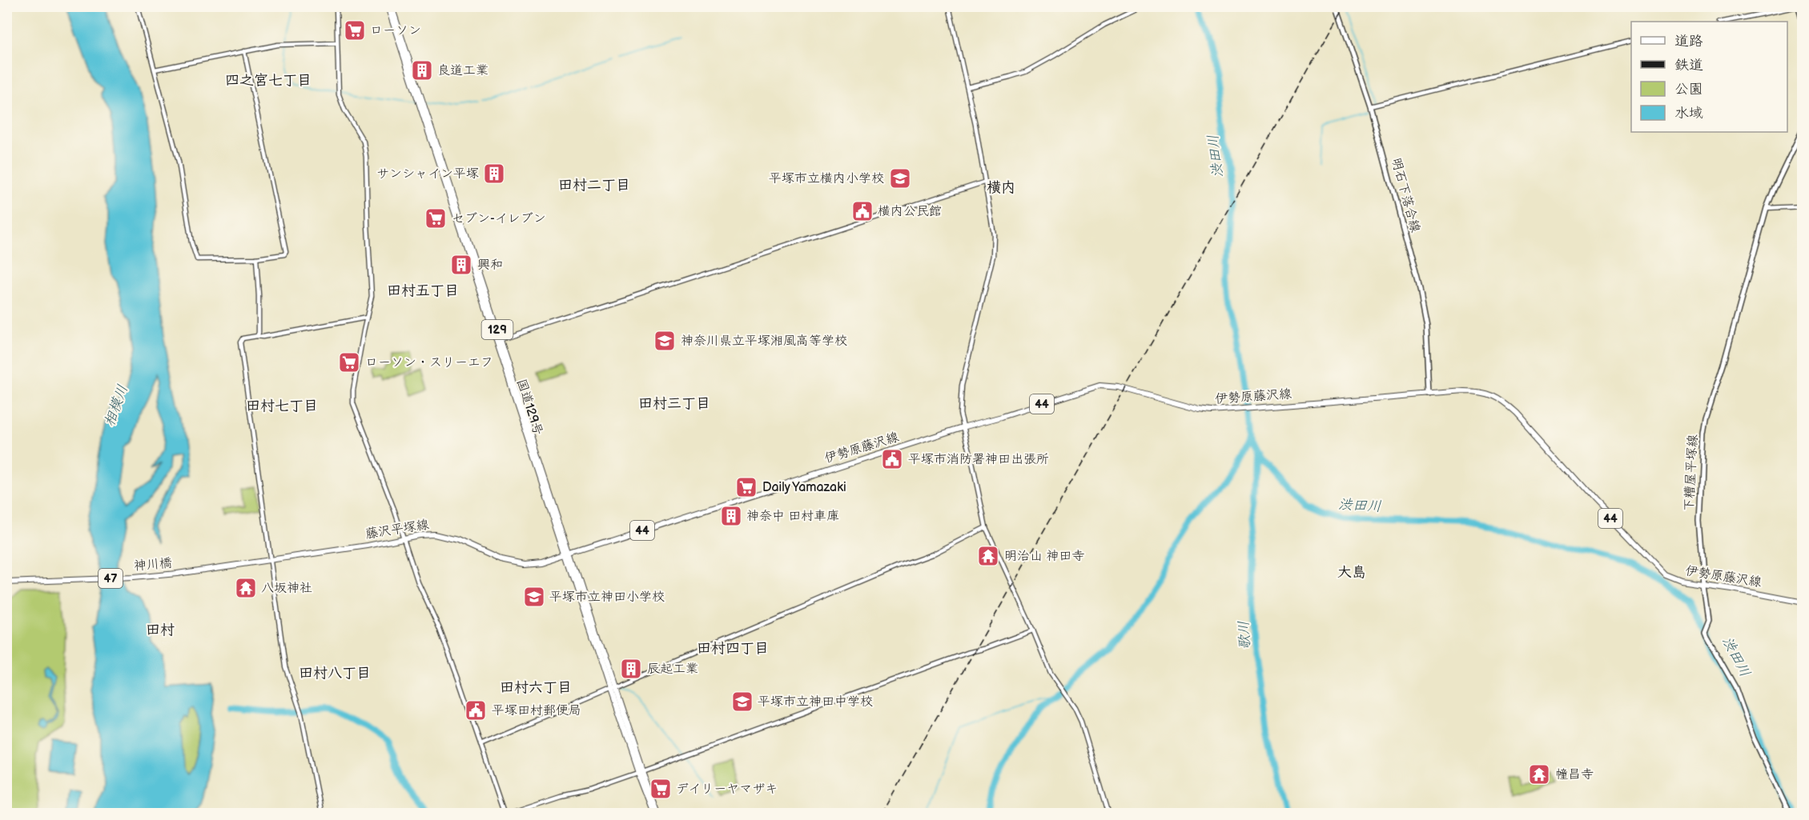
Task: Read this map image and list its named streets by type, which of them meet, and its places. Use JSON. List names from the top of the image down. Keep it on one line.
{"streets":{"main road":["明石下落合線","129","伊勢原藤沢線","44","国道129号","下糟屋平塚線","藤沢平塚線","神川橋","47"]},"crossings":[["明石下落合線","伊勢原藤沢線"],["伊勢原藤沢線","国道129号"],["伊勢原藤沢線","下糟屋平塚線"],["伊勢原藤沢線","藤沢平塚線"],["国道129号","藤沢平塚線"],["藤沢平塚線","神川橋"]],"districts":["四之宮七丁目","田村二丁目","横内","田村五丁目","田村三丁目","田村七丁目","大島","田村","田村四丁目","田村八丁目","田村六丁目"],"water":["渋田川","相模川","歌川"],"places":{"supermarket":["ローソン","セブン-イレブン","ローソン・スリーエフ","Daily Yamazaki","デイリーヤマザキ"],"building":["良道工業","サンシャイン平塚","興和","神奈中 田村車庫","辰起工業"],"school or university":["平塚市立横内小学校","神奈川県立平塚湘風高等学校","平塚市立神田小学校","平塚市立神田中学校"],"public building":["横内公民館","平塚市消防署神田出張所","平塚田村郵便局"],"temple":["明治山 神田寺","八坂神社","幢昌寺"]},"legend":["道路","鉄道","公園","水域"]}
